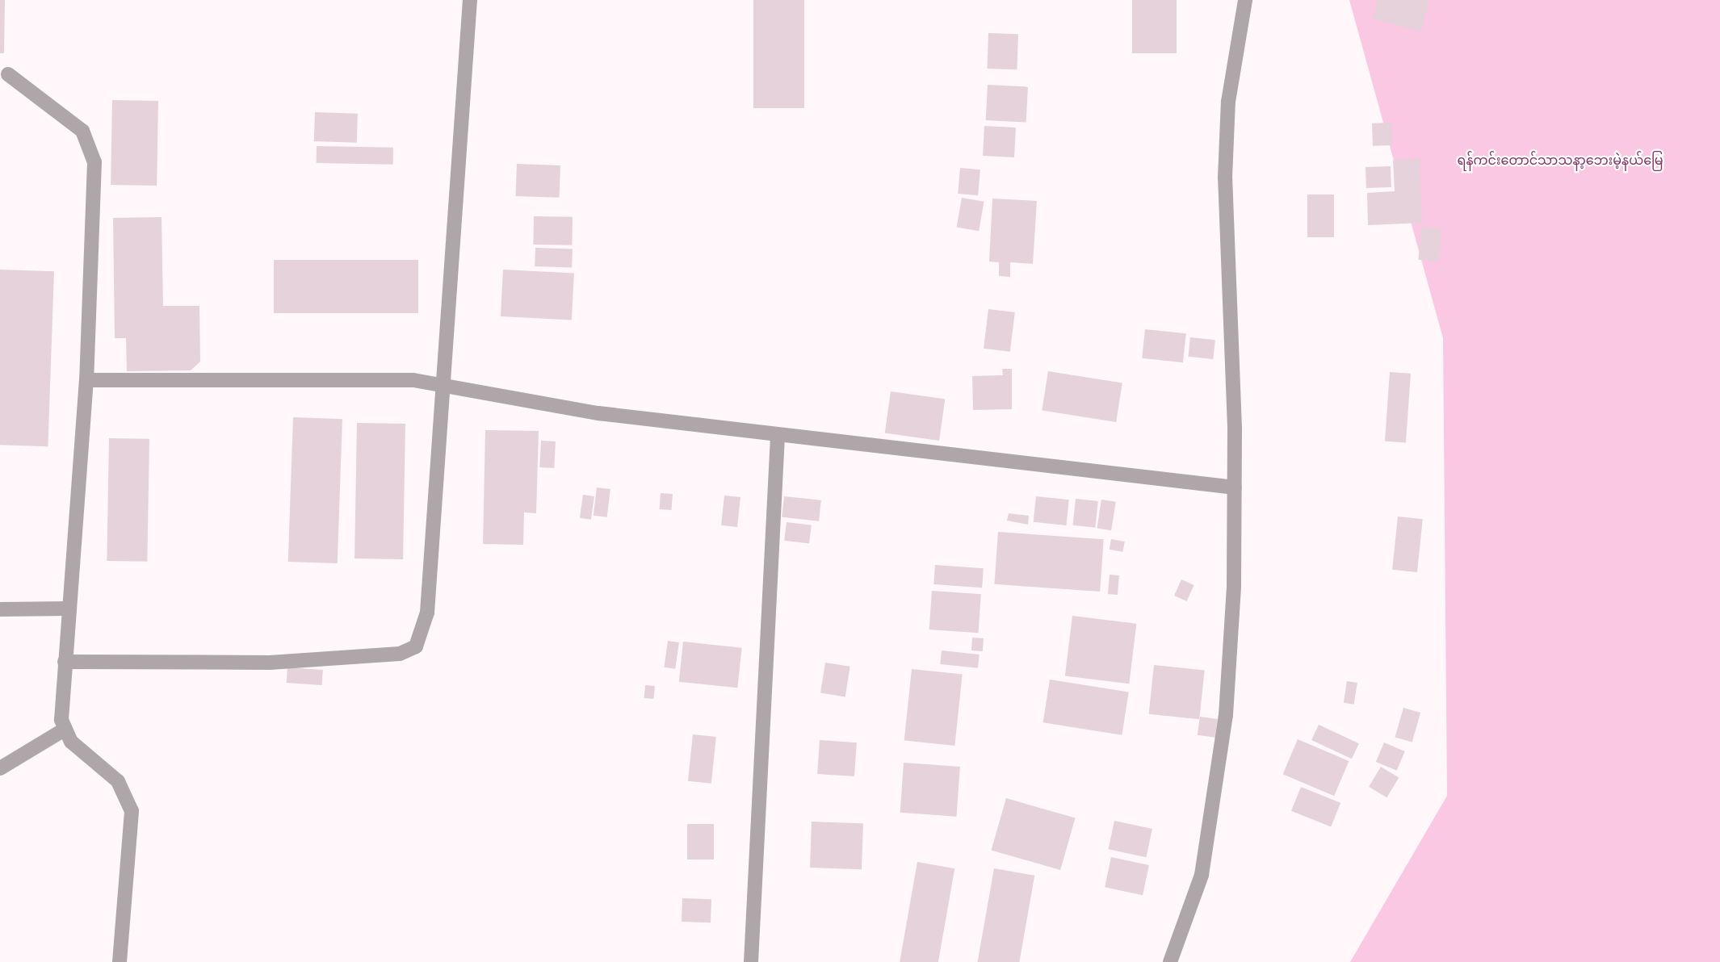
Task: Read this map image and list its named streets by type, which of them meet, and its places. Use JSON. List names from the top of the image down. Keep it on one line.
{"parks":["ရန်ကင်းတောင်သာသနာ့ဘေးမဲ့နယ်မြေ"]}
